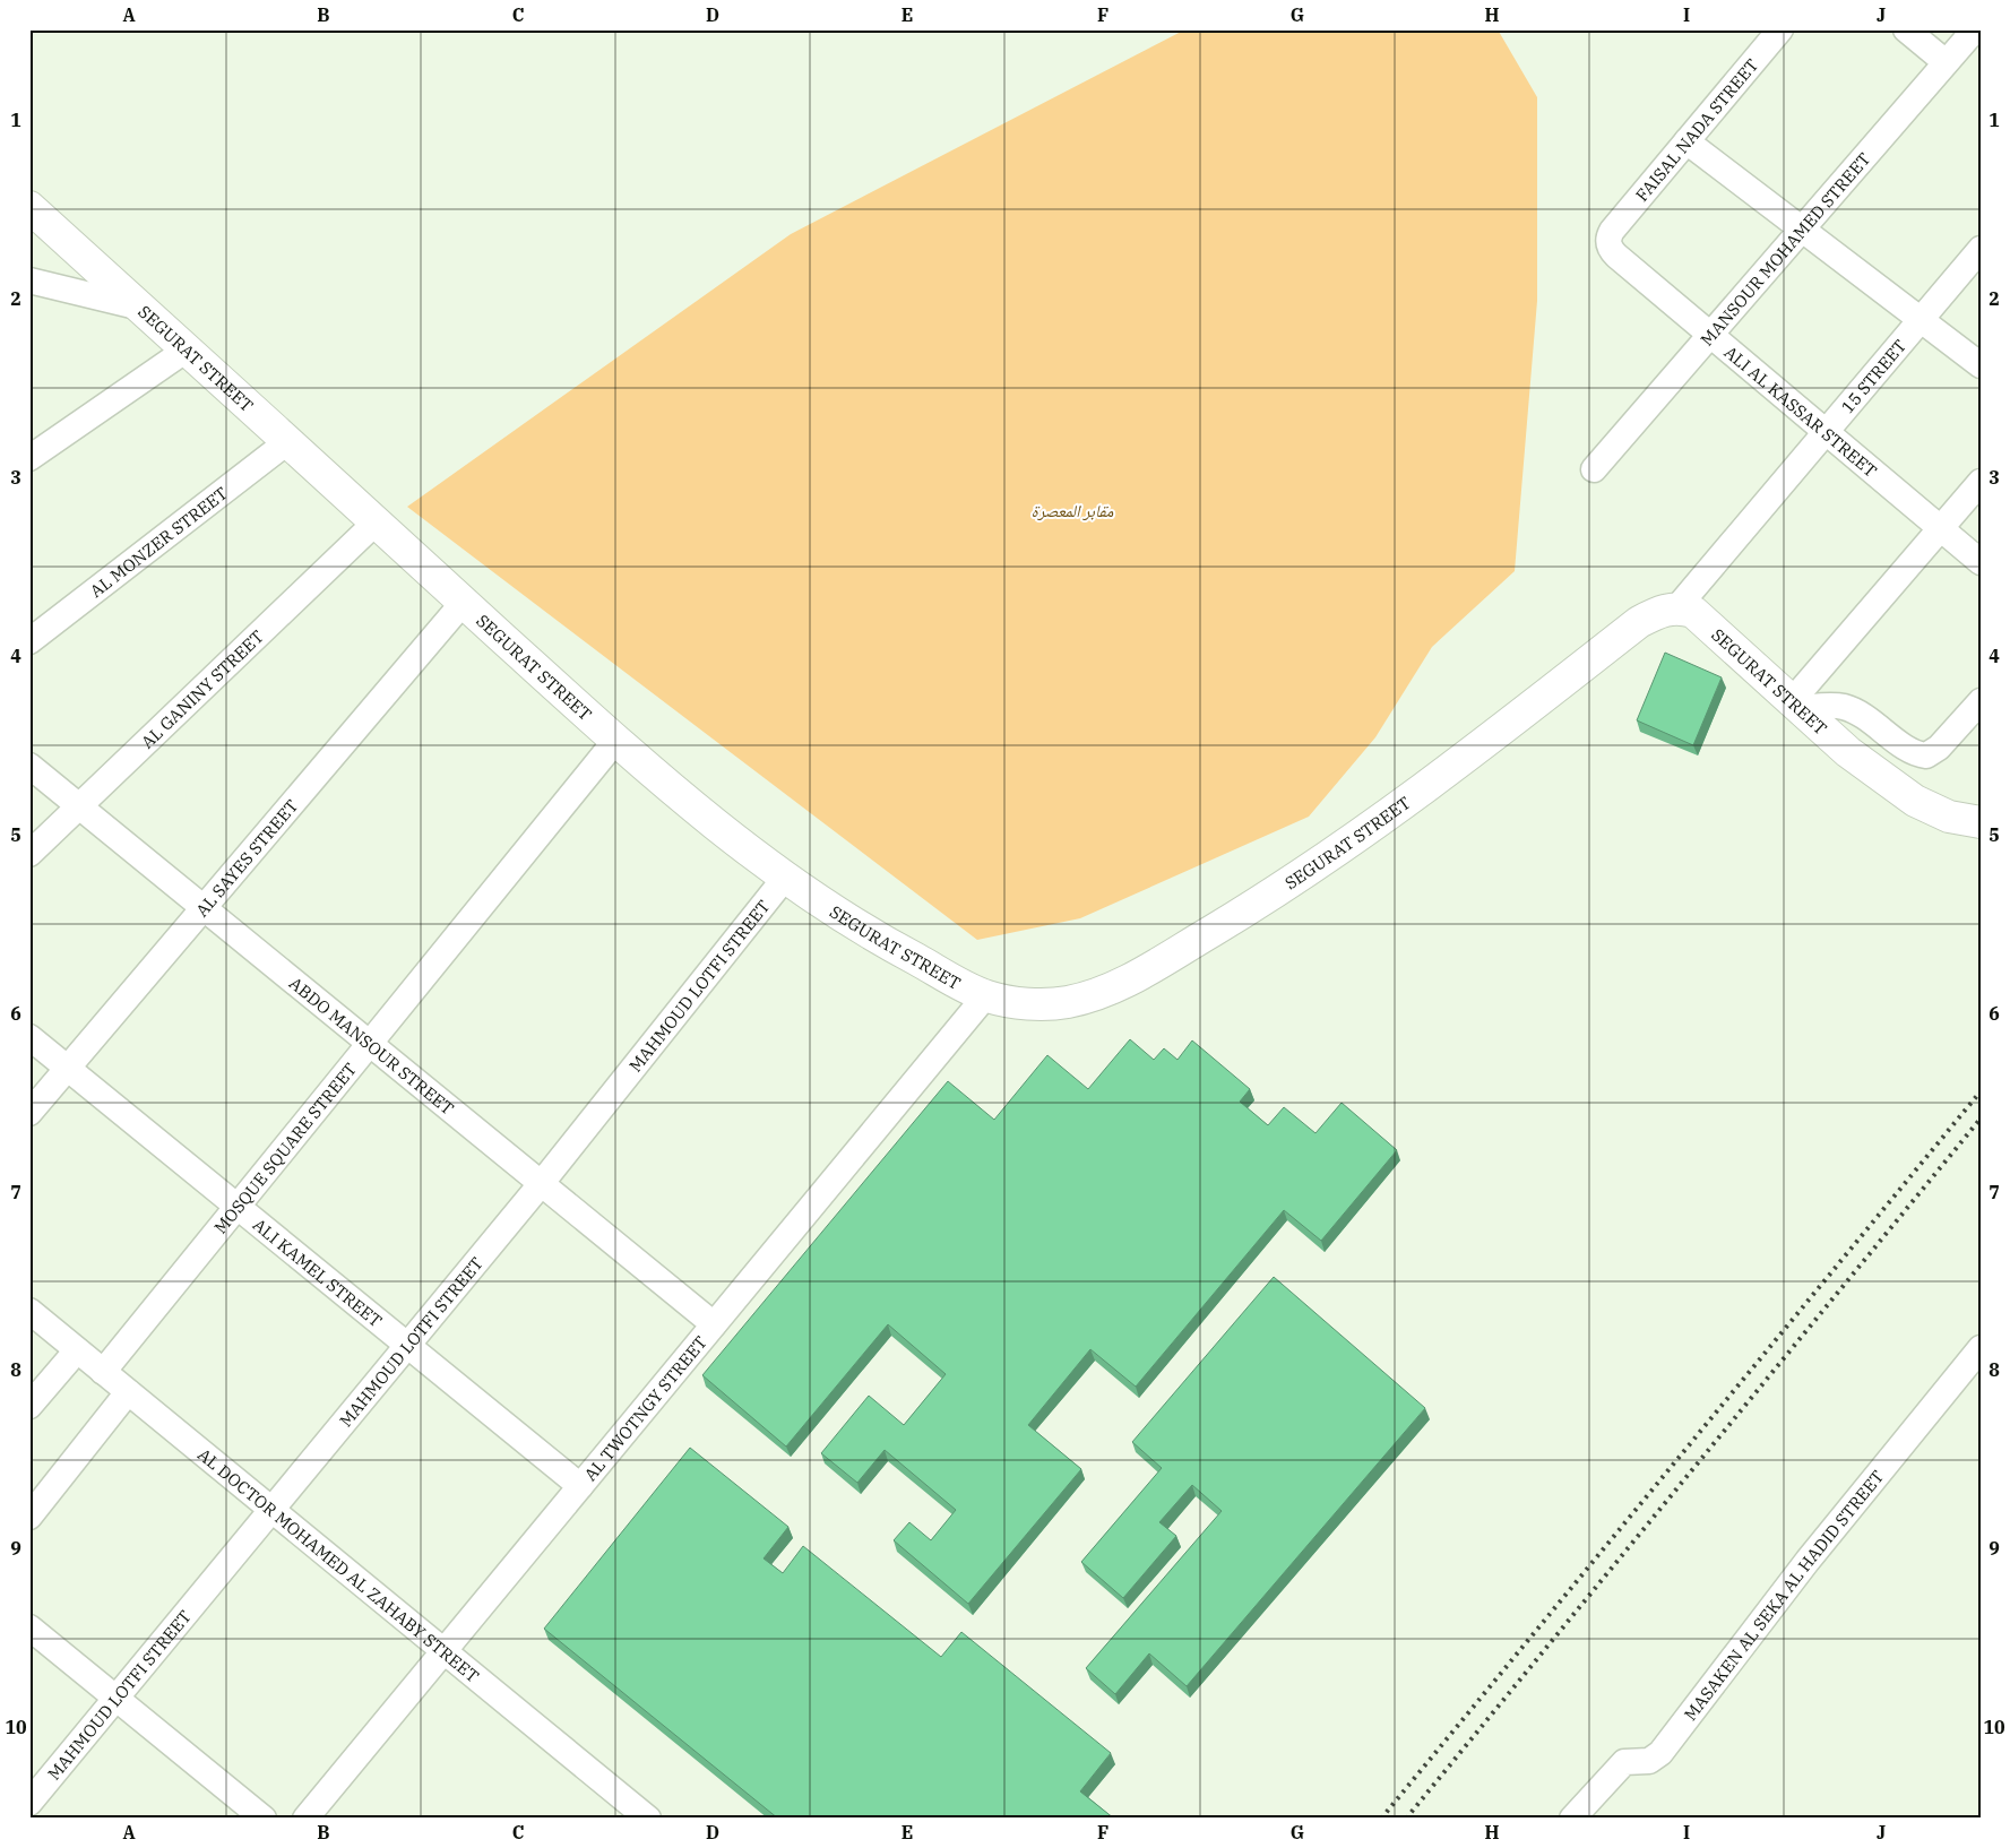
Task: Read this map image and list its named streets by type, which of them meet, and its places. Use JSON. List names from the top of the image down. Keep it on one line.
{"streets":{"street":["FAISAL NADA STREET","MANSOUR MOHAMED STREET","SEGURAT STREET","15 STREET","ALI AL KASSAR STREET","AL MONZER STREET","AL GANINY STREET","AL SAYES STREET","MAHMOUD LOTFI STREET","ABDO MANSOUR STREET","MOSQUE SQUARE STREET","ALI KAMEL STREET","AL TWOTNGY STREET","AL DOCTOR MOHAMED AL ZAHABY STREET","MASAKEN AL SEKA AL HADID STREET"]},"crossings":[["FAISAL NADA STREET","ALI AL KASSAR STREET"],["MANSOUR MOHAMED STREET","ALI AL KASSAR STREET"],["SEGURAT STREET","15 STREET"],["SEGURAT STREET","AL MONZER STREET"],["SEGURAT STREET","AL GANINY STREET"],["SEGURAT STREET","AL SAYES STREET"],["SEGURAT STREET","MAHMOUD LOTFI STREET"],["SEGURAT STREET","MOSQUE SQUARE STREET"],["SEGURAT STREET","AL TWOTNGY STREET"],["15 STREET","ALI AL KASSAR STREET"],["AL GANINY STREET","ABDO MANSOUR STREET"],["AL SAYES STREET","ABDO MANSOUR STREET"],["AL SAYES STREET","ALI KAMEL STREET"],["MAHMOUD LOTFI STREET","ABDO MANSOUR STREET"],["MAHMOUD LOTFI STREET","ALI KAMEL STREET"],["MAHMOUD LOTFI STREET","AL DOCTOR MOHAMED AL ZAHABY STREET"],["ABDO MANSOUR STREET","MOSQUE SQUARE STREET"],["ABDO MANSOUR STREET","AL TWOTNGY STREET"],["MOSQUE SQUARE STREET","ALI KAMEL STREET"],["MOSQUE SQUARE STREET","AL DOCTOR MOHAMED AL ZAHABY STREET"],["ALI KAMEL STREET","AL TWOTNGY STREET"],["AL TWOTNGY STREET","AL DOCTOR MOHAMED AL ZAHABY STREET"]],"parks":["مقابر المعصرة"],"grid":{"columns":["A","B","C","D","E","F","G","H","I","J"],"rows":["1","2","3","4","5","6","7","8","9","10"]}}
